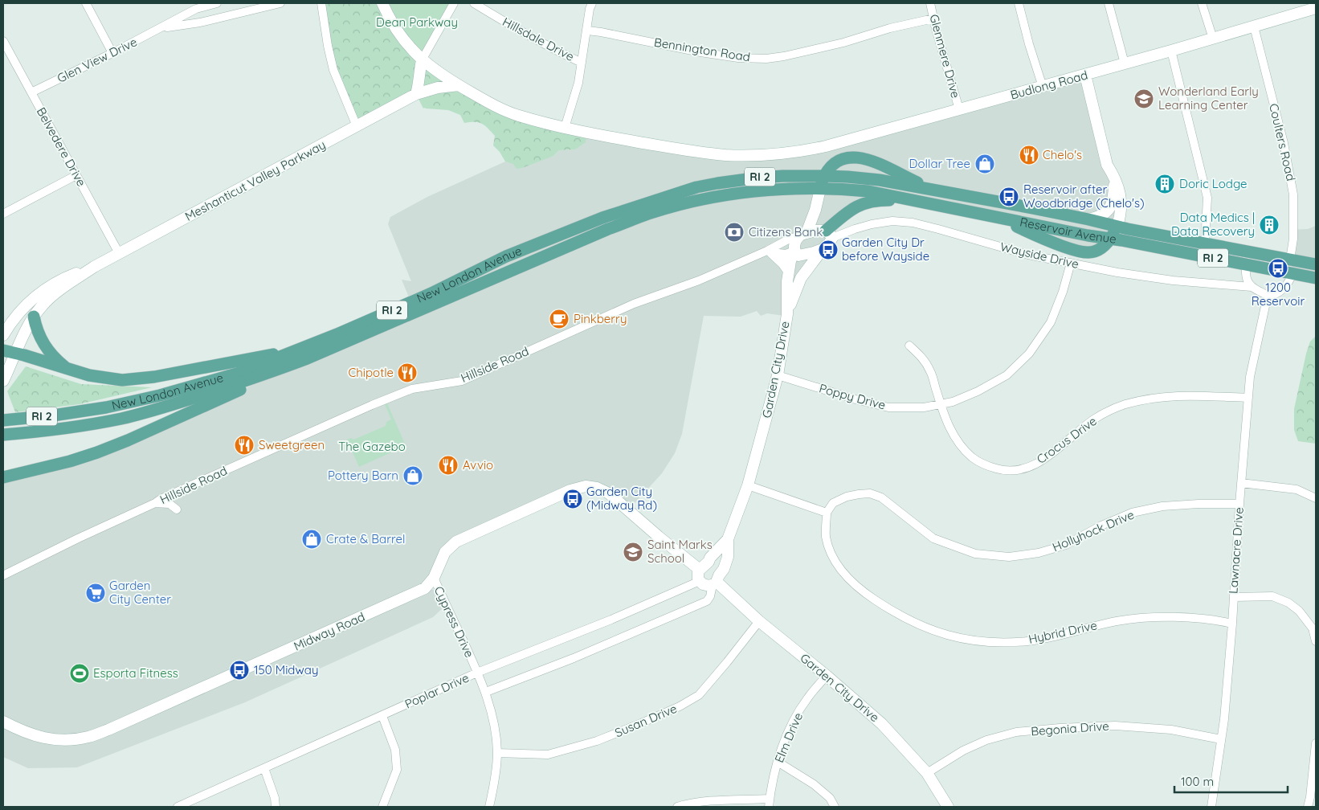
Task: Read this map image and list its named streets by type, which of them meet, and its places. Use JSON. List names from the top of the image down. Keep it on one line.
{"streets":{"main road":["RI 2","Reservoir Avenue","New London Avenue"],"street":["Hillsdale Drive","Bennington Road","Glenmere Drive","Glen View Drive","Budlong Road","Coulters Road","Belvedere Drive","Meshanticut Valley Parkway","Wayside Drive","Hillside Road","Garden City Drive","Poppy Drive","Crocus Drive","Hollyhock Drive","Lawnacre Drive","Cypress Drive","Midway Road","Hybrid Drive","Poplar Drive","Susan Drive","Begonia Drive","Elm Drive"]},"crossings":[["Bennington Road","Glenmere Drive"],["Glenmere Drive","Budlong Road"],["Glen View Drive","Belvedere Drive"],["Budlong Road","Coulters Road"],["Coulters Road","Reservoir Avenue"],["Belvedere Drive","Meshanticut Valley Parkway"],["Reservoir Avenue","New London Avenue"],["Reservoir Avenue","Garden City Drive"],["Wayside Drive","Garden City Drive"],["Wayside Drive","Poppy Drive"],["New London Avenue","Garden City Drive"],["Hillside Road","Garden City Drive"],["Garden City Drive","Poppy Drive"],["Garden City Drive","Midway Road"],["Garden City Drive","Poplar Drive"],["Garden City Drive","Susan Drive"],["Garden City Drive","Begonia Drive"],["Garden City Drive","Elm Drive"],["Poppy Drive","Crocus Drive"],["Crocus Drive","Lawnacre Drive"],["Hollyhock Drive","Lawnacre Drive"],["Hollyhock Drive","Hybrid Drive"],["Lawnacre Drive","Hybrid Drive"],["Lawnacre Drive","Begonia Drive"],["Cypress Drive","Midway Road"],["Cypress Drive","Poplar Drive"],["Cypress Drive","Susan Drive"],["Midway Road","Poplar Drive"]],"parks":["Dean Parkway","The Gazebo"],"places":{"school or university":["Wonderland Early Learning Center","Saint Marks School"],"restaurant":["Chelo's","Chipotle","Sweetgreen","Avvio"],"shop":["Dollar Tree","Pottery Barn","Crate & Barrel"],"building":["Doric Lodge","Data Medics | Data Recovery"],"bus stop":["Reservoir after Woodbridge (Chelo's)","Garden City Dr before Wayside","1200 Reservoir","Garden City (Midway Rd)","150 Midway"],"bank":["Citizens Bank"],"cafe":["Pinkberry"],"supermarket":["Garden City Center"],"sports":["Esporta Fitness"]},"scale_bar":"100 m"}
